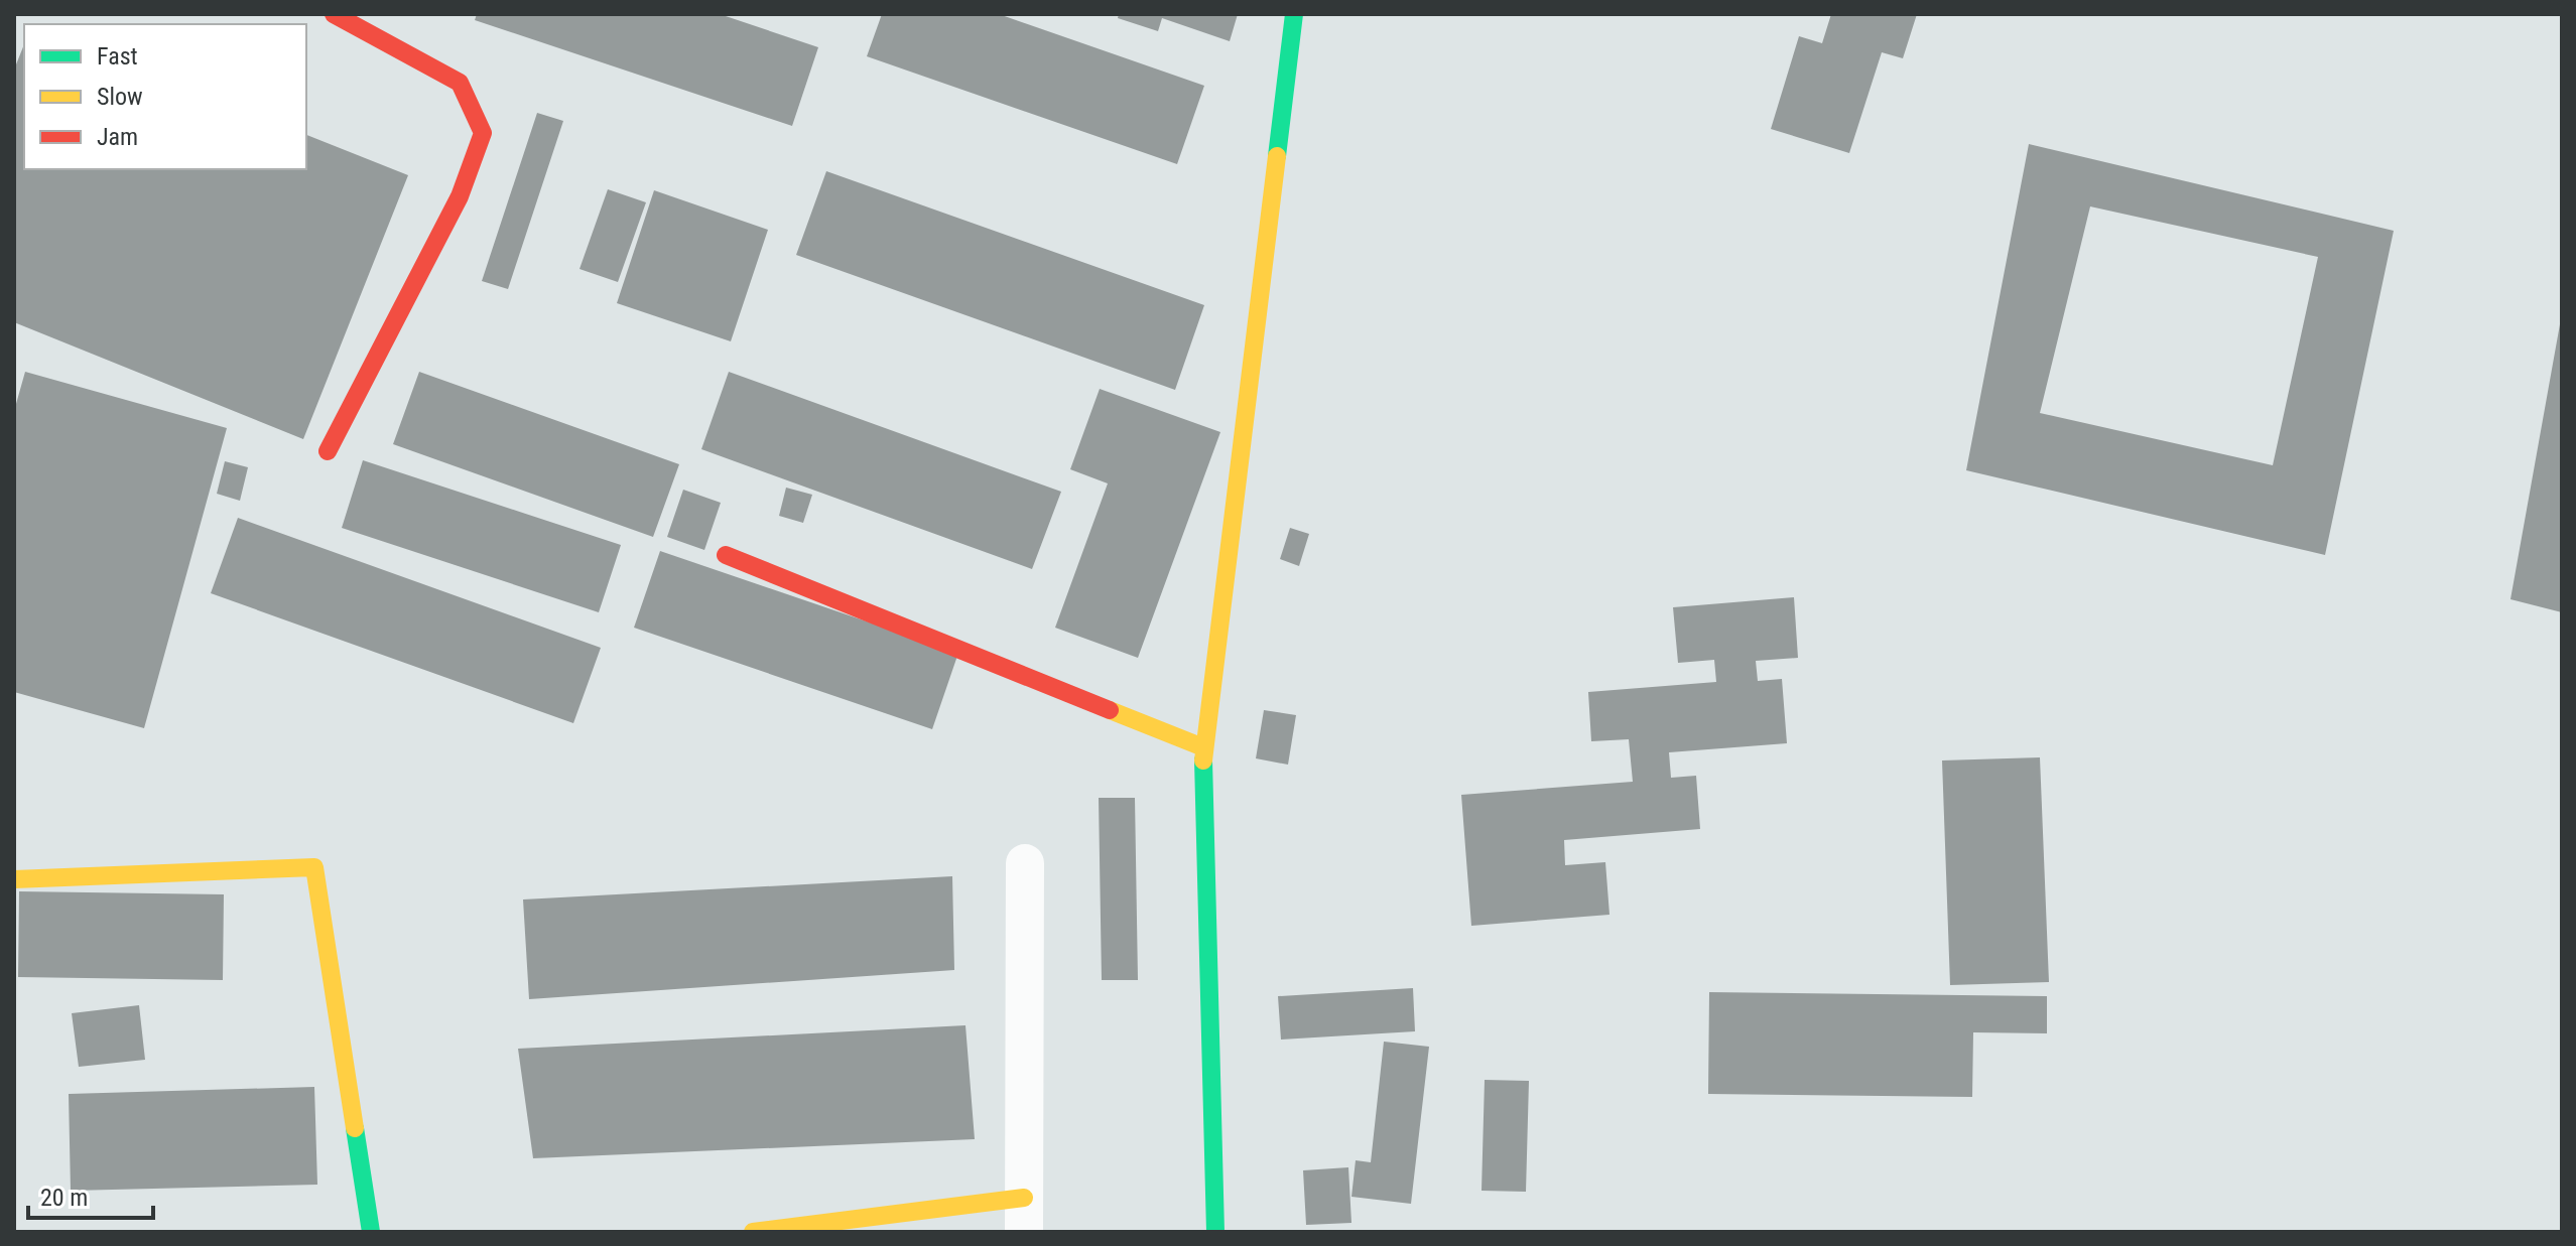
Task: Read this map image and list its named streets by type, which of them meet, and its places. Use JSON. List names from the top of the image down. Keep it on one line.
{"legend":["Fast","Slow","Jam"],"scale_bar":"20 m"}
